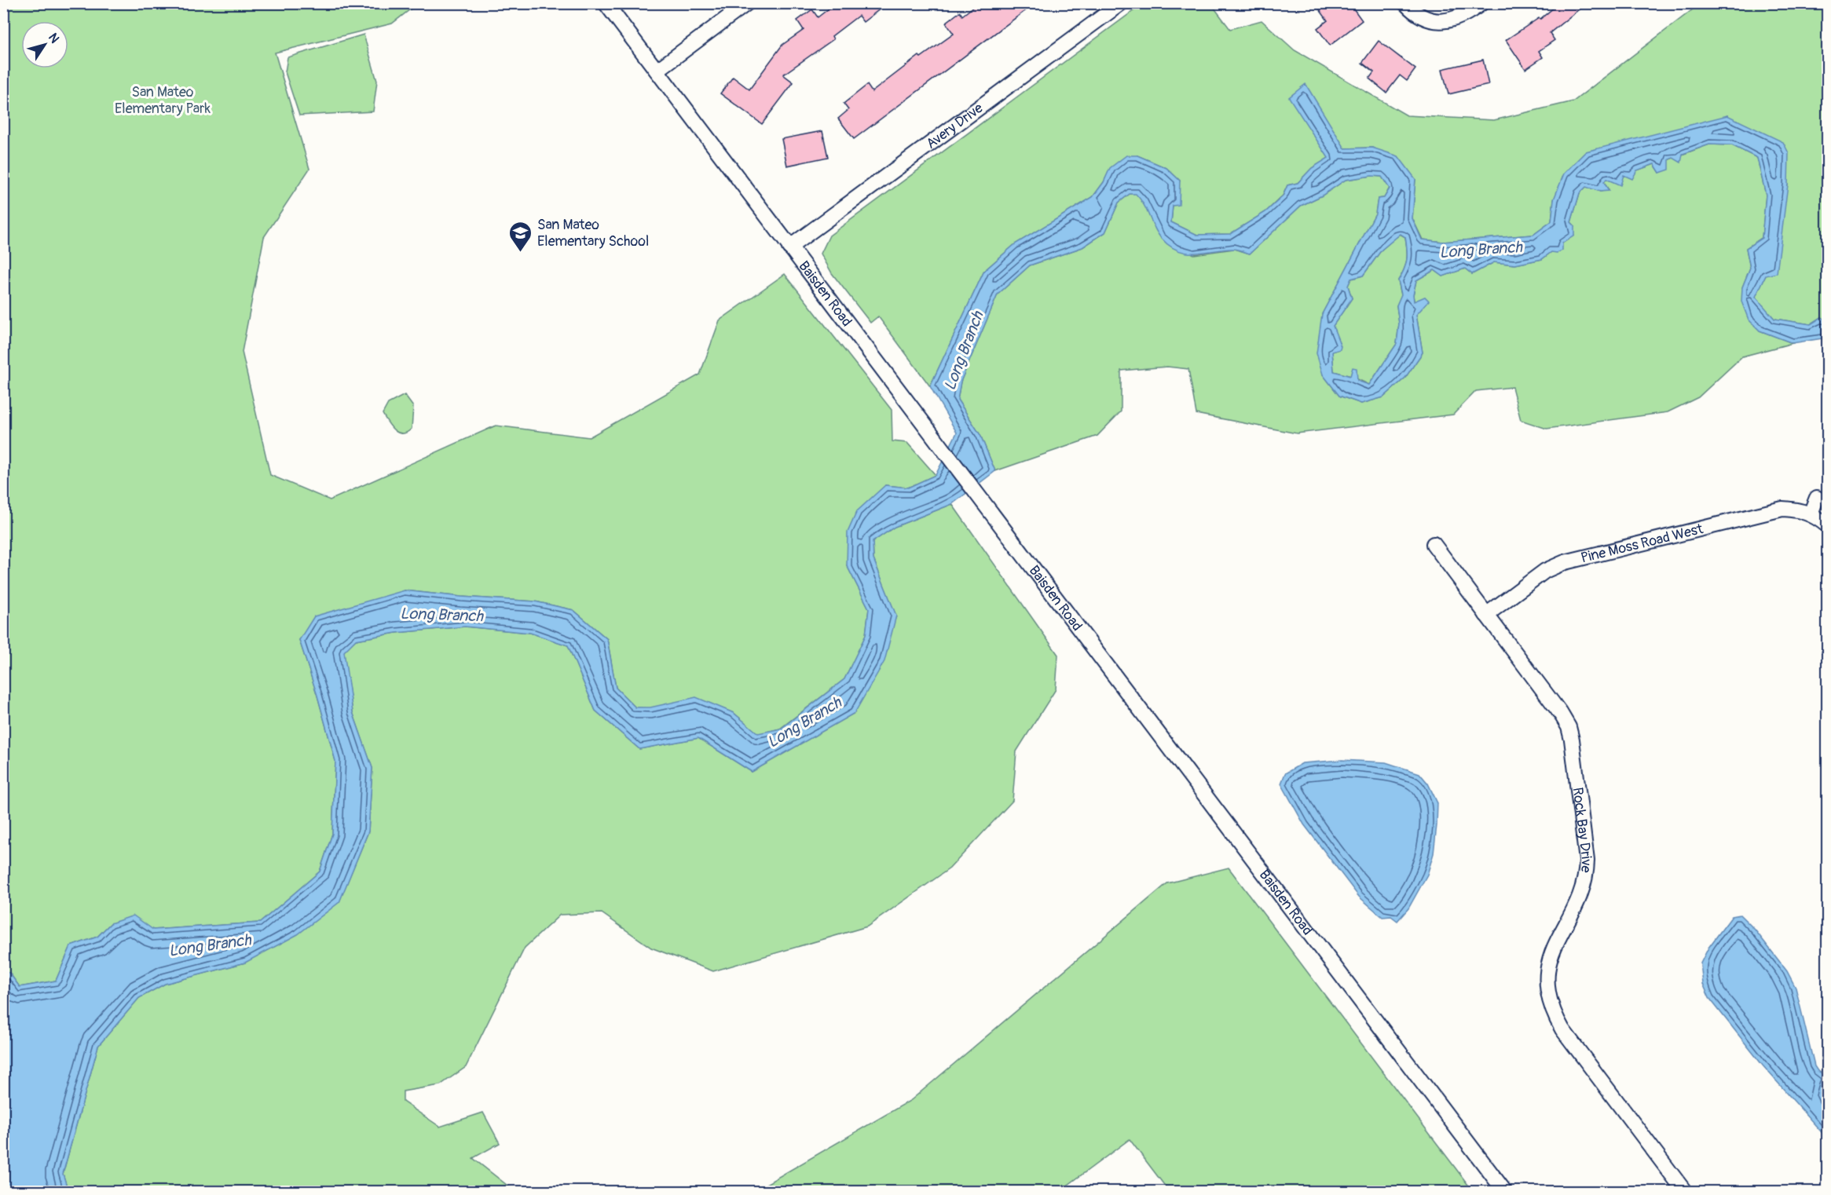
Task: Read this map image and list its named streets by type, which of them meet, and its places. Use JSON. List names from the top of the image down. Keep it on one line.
{"streets":{"street":["Avery Drive","Baisden Road","Pine Moss Road West","Rock Bay Drive"]},"crossings":[["Avery Drive","Baisden Road"],["Pine Moss Road West","Rock Bay Drive"]],"water":["Long Branch"],"parks":["San Mateo Elementary Park"],"places":{"school or university":["San Mateo Elementary School"]},"north":"top right"}
